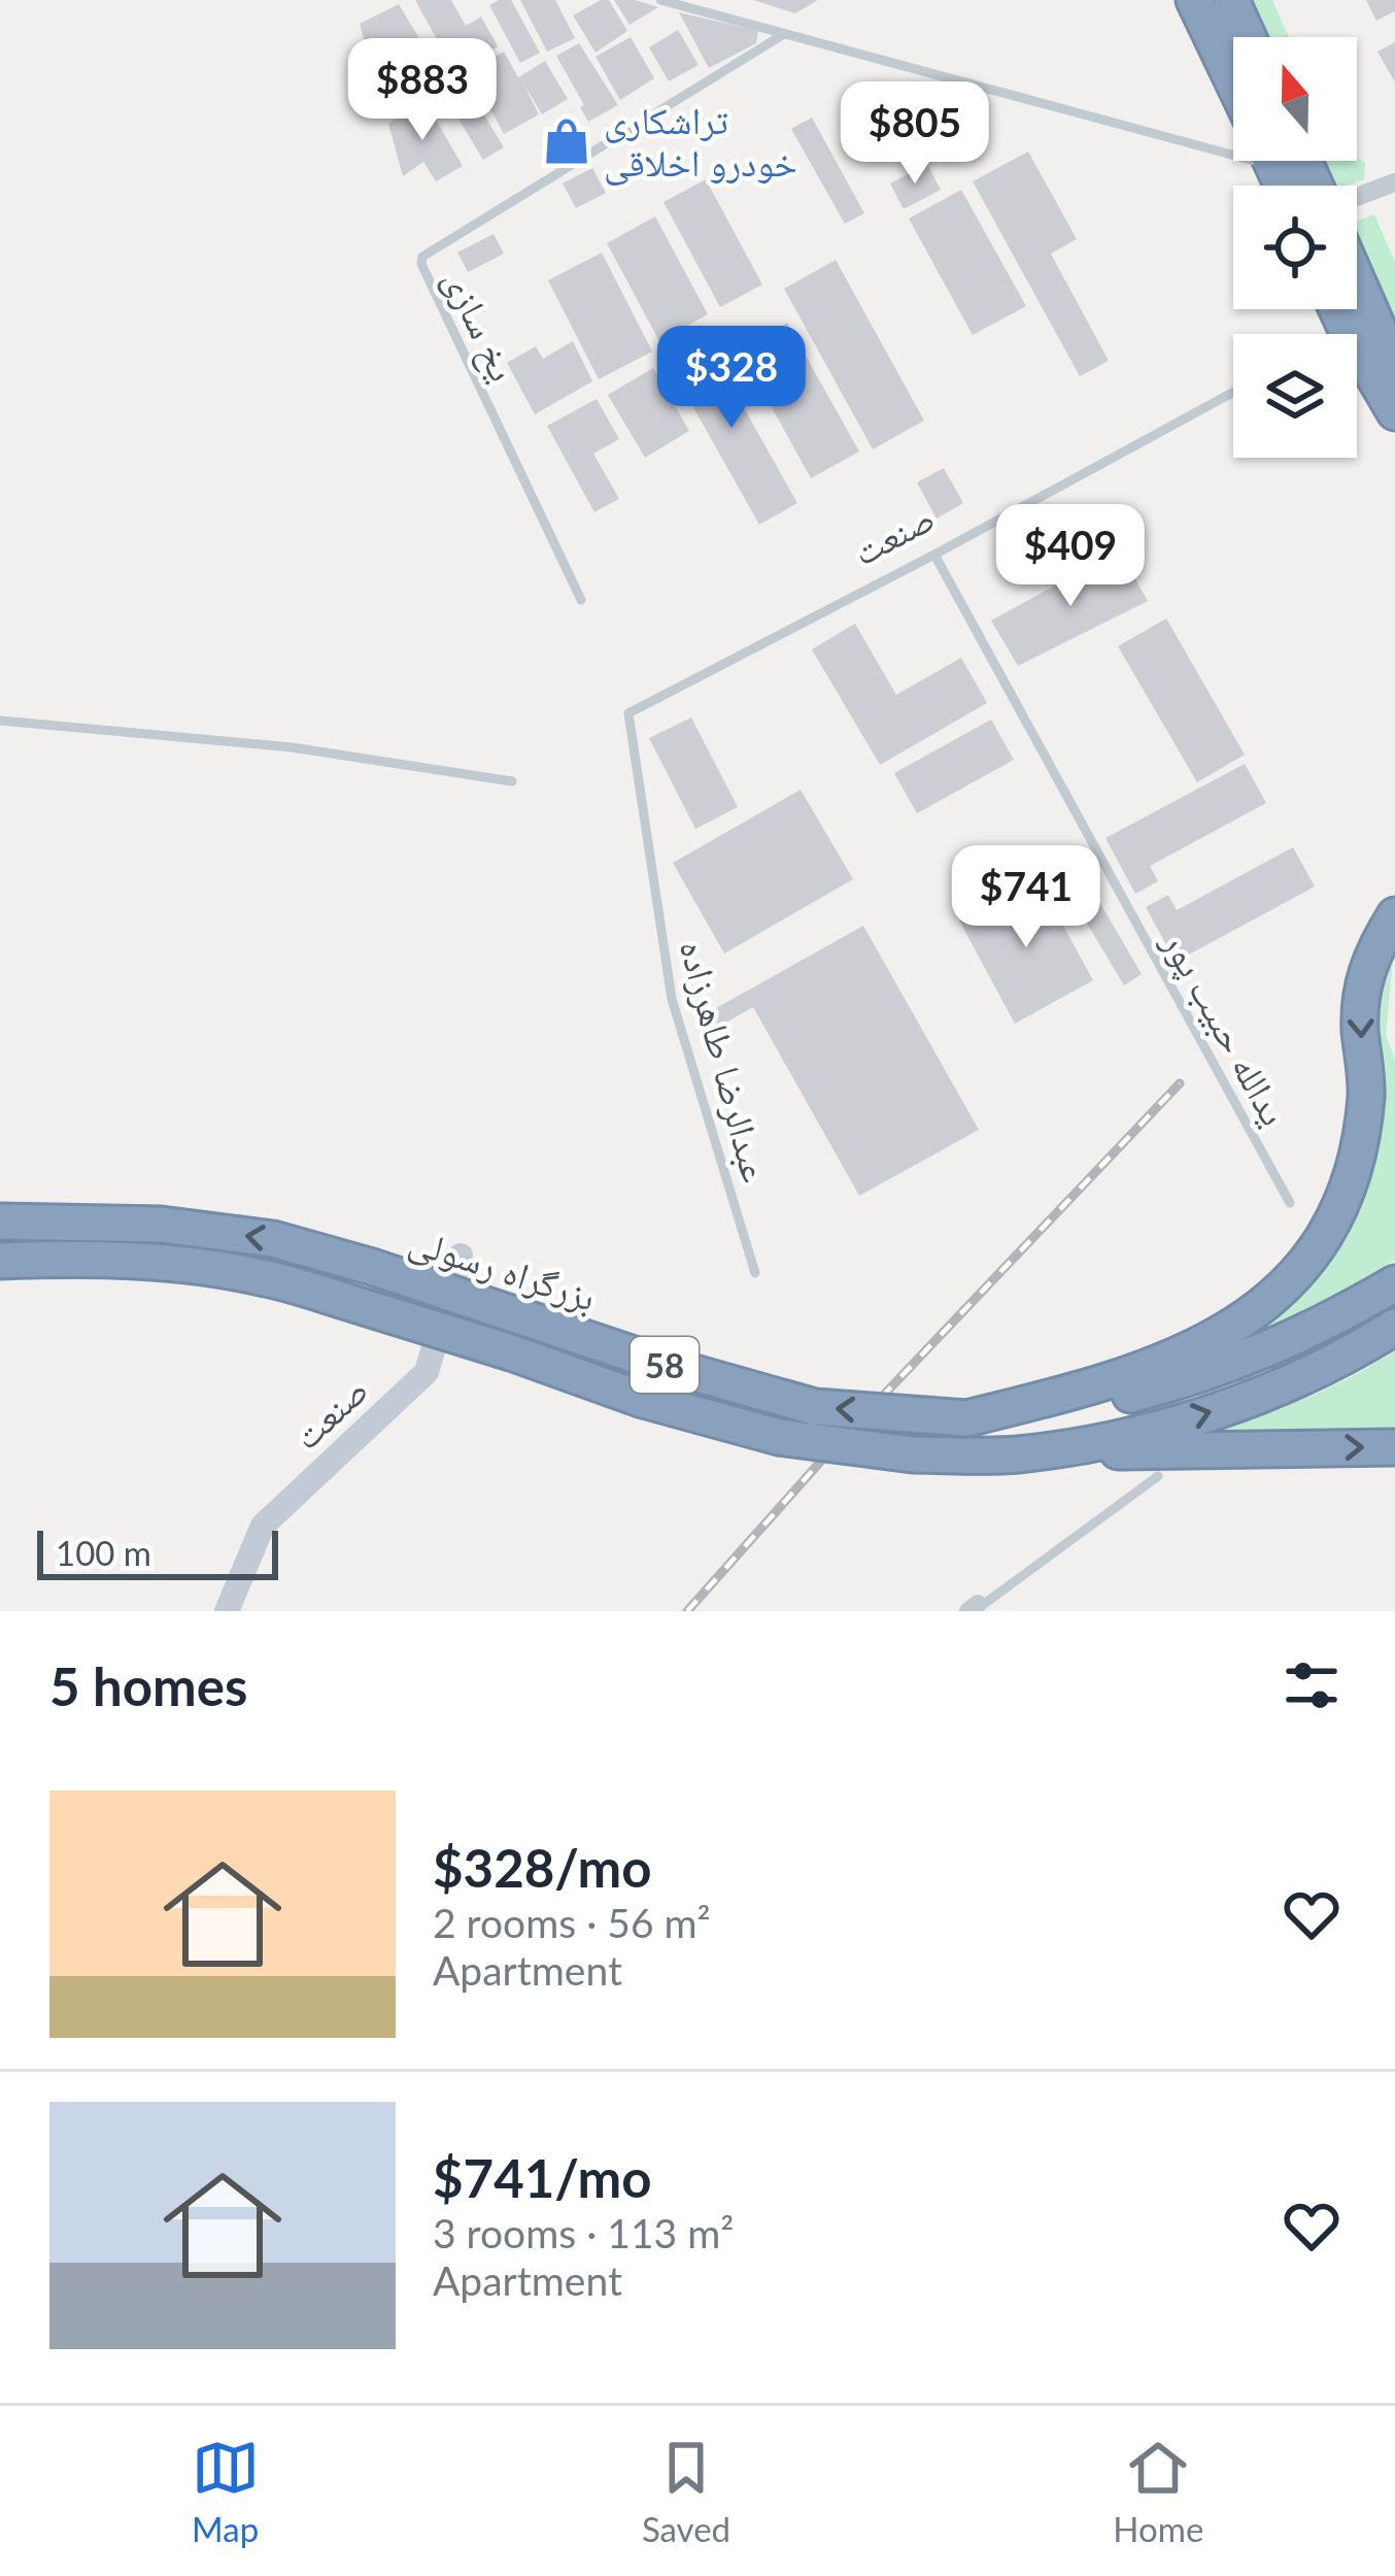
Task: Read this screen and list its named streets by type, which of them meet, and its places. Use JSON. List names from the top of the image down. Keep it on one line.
{"streets":{"highway":["بزرگراه رسولی","58"],"street":["صنعت"],"lane":["یخ سازی","یدالله حبیب پور","عبدالرضا طاهرزاده"]},"crossings":[["صنعت","یدالله حبیب پور"],["صنعت","عبدالرضا طاهرزاده"]],"places":{"shop":["تراشکاری خودرو اخلاقی"]},"scale_bar":"100 m","north":"top","page":{"price":["$883","$805","$328","$409","$741"],"scale":"100 m","heading":"5 homes","list":[{"name":"$328/mo","note":"2 rooms · 56 m² · Apartment"},{"name":"$741/mo","note":"3 rooms · 113 m² · Apartment"}],"tabs":["Map","Saved","Home"]}}
